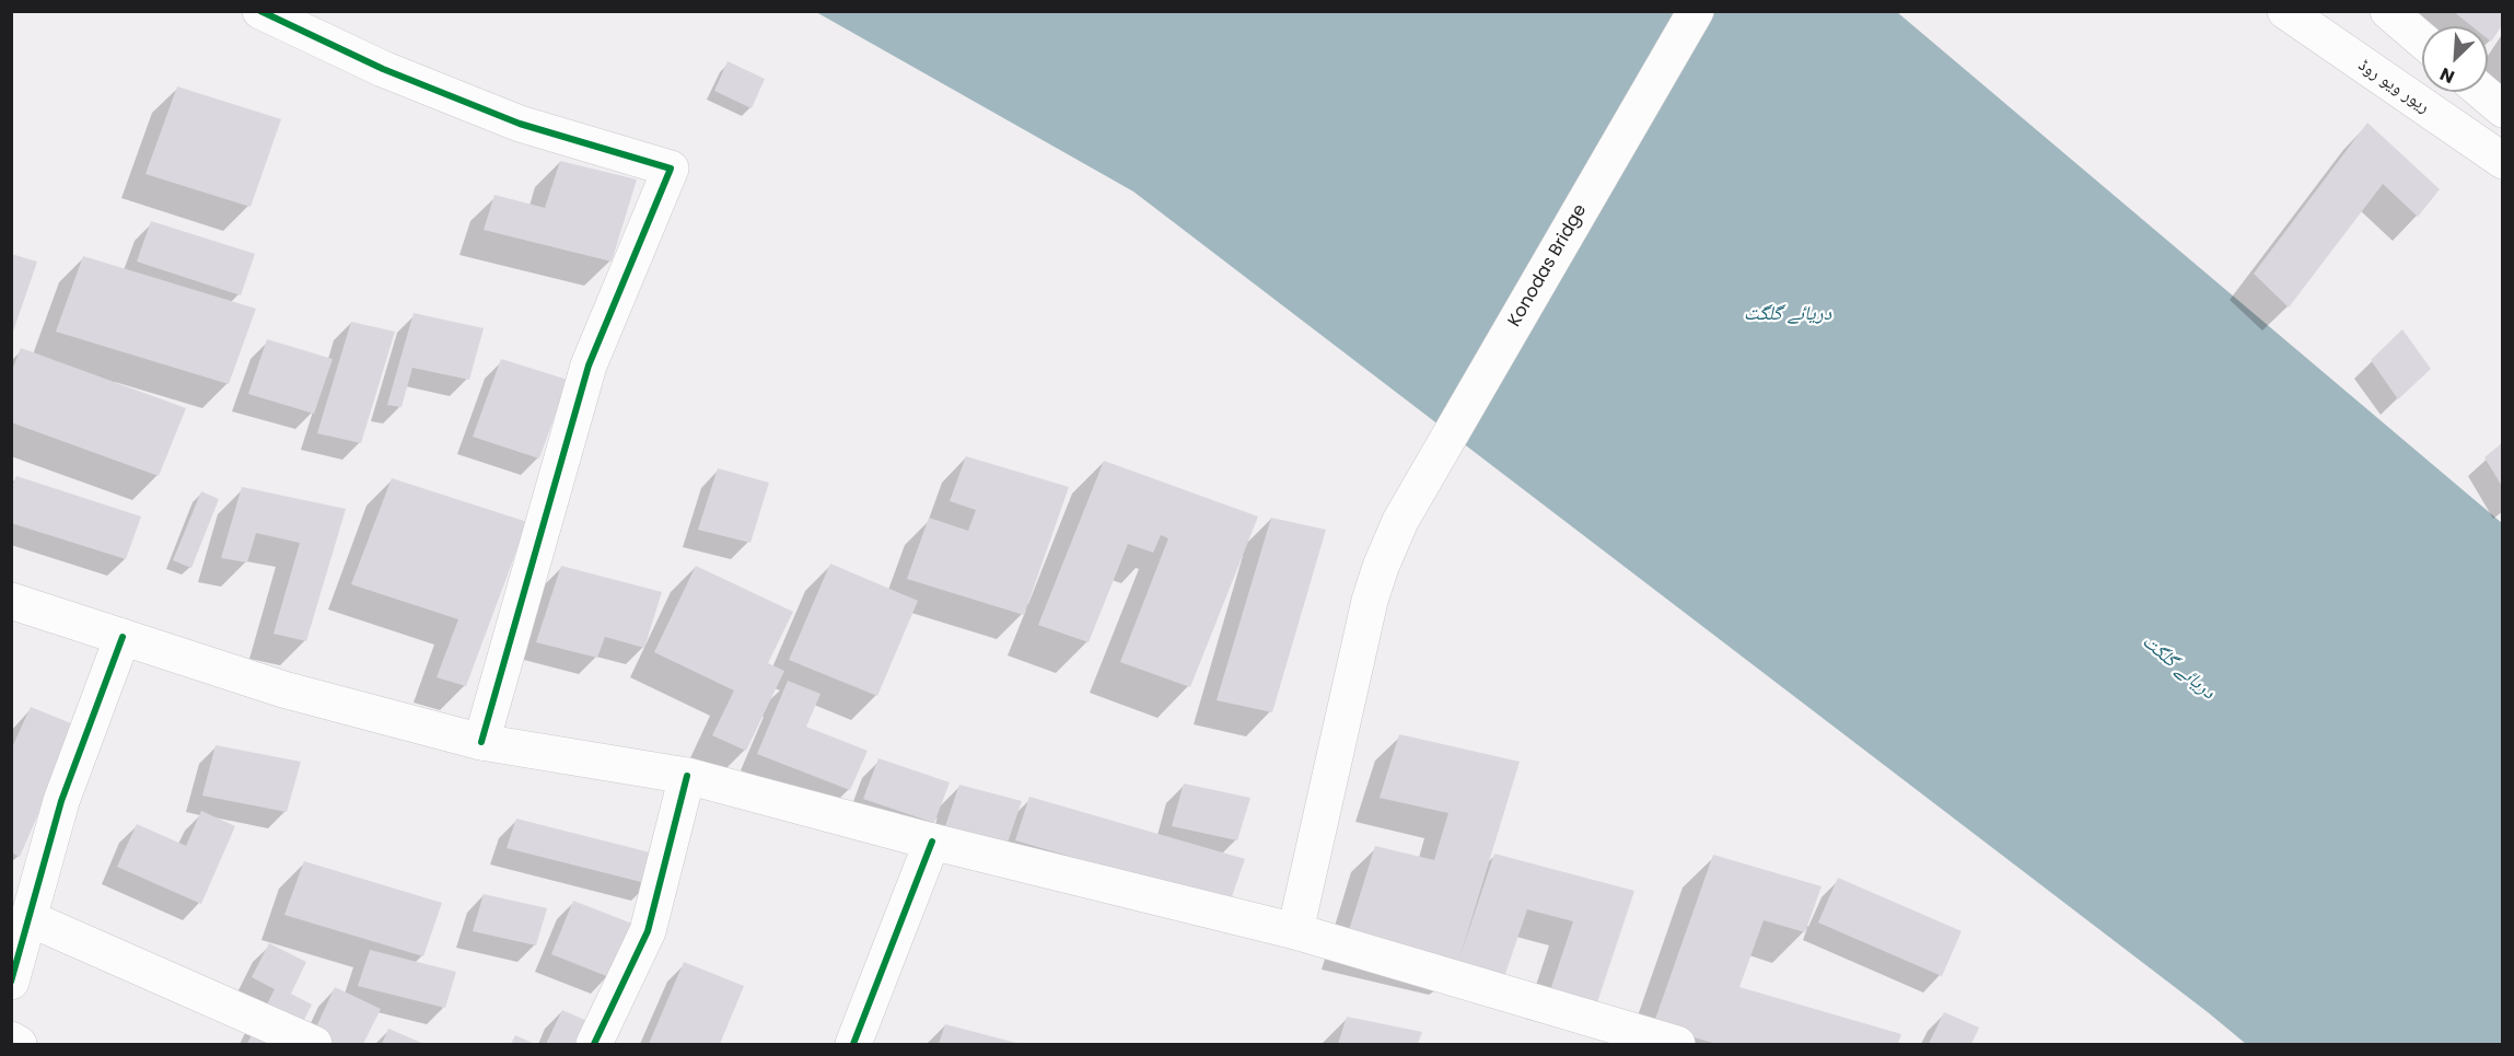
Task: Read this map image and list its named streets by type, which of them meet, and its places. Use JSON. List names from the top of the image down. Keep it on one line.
{"streets":{"main road":["ریور ویو روڈ","Konodas Bridge"]},"water":["دریائے گلگت"],"north":"bottom left"}
